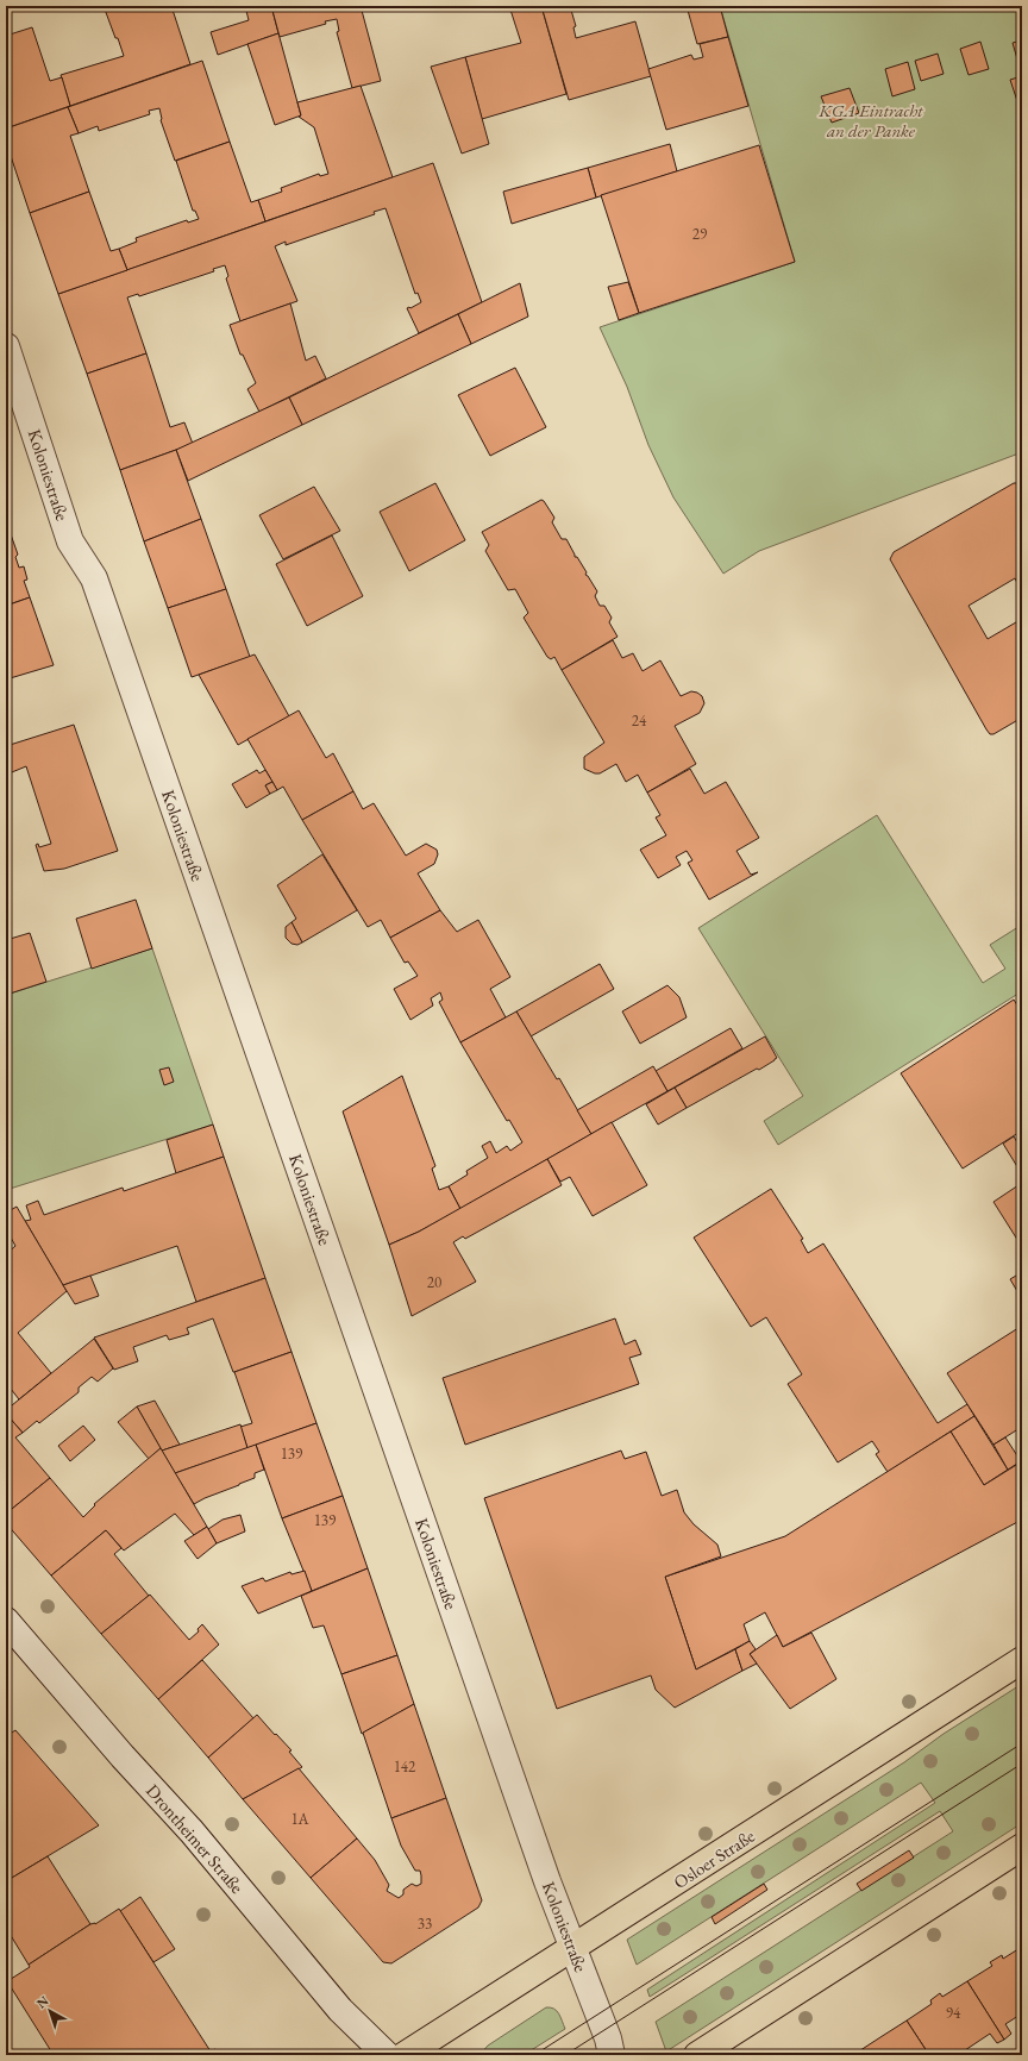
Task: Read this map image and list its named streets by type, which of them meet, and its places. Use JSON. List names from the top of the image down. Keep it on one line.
{"streets":{"main road":["Osloer Straße"],"street":["Koloniestraße","Drontheimer Straße"]},"crossings":[["Koloniestraße","Osloer Straße"]],"parks":["KGA Eintracht an der Panke"],"house_numbers":["29","24","20","139","139","142","1A","33","94"],"north":"top left"}
